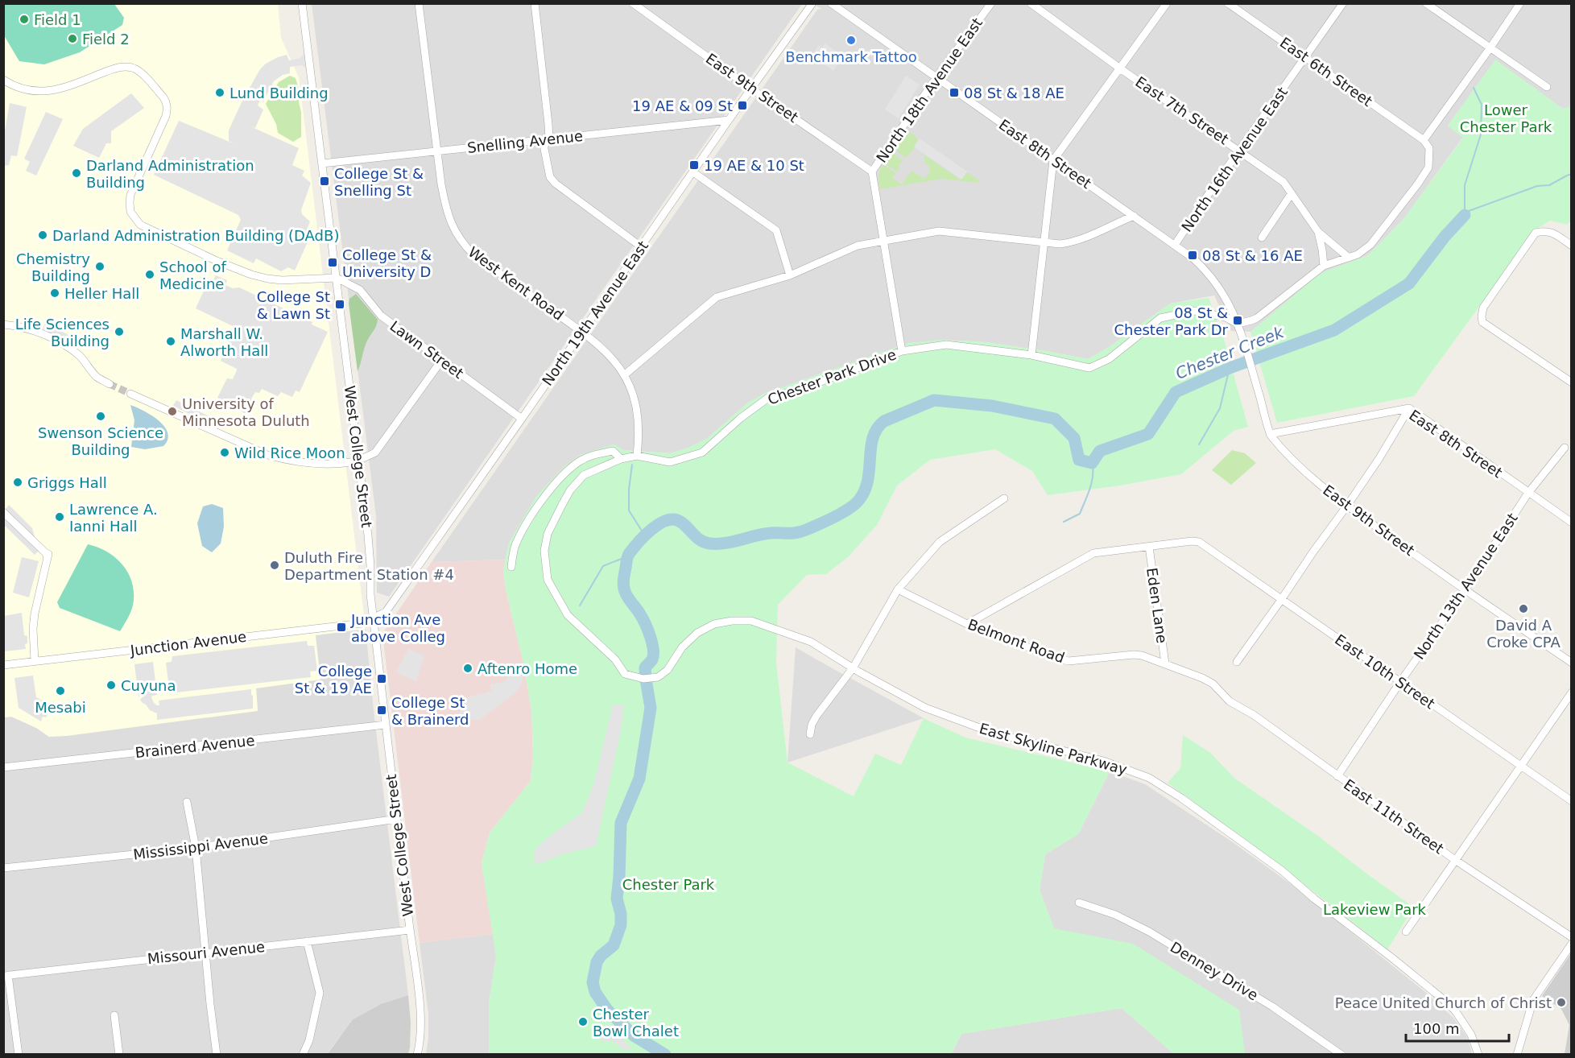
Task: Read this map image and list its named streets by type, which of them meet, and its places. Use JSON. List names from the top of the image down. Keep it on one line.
{"streets":{"street":["East 6th Street","East 9th Street","North 18th Avenue East","East 7th Street","Snelling Avenue","East 8th Street","North 16th Avenue East","West Kent Road","North 19th Avenue East","Lawn Street","Chester Park Drive","West College Street","North 13th Avenue East","Eden Lane","Belmont Road","Junction Avenue","East 10th Street","Brainerd Avenue","East Skyline Parkway","East 11th Street","Mississippi Avenue","Missouri Avenue","Denney Drive"]},"crossings":[["East 6th Street","North 16th Avenue East"],["East 9th Street","North 18th Avenue East"],["East 9th Street","East 8th Street"],["East 9th Street","North 19th Avenue East"],["East 9th Street","Chester Park Drive"],["East 9th Street","North 13th Avenue East"],["North 18th Avenue East","East 8th Street"],["North 18th Avenue East","Chester Park Drive"],["East 7th Street","North 16th Avenue East"],["Snelling Avenue","West Kent Road"],["Snelling Avenue","North 19th Avenue East"],["Snelling Avenue","West College Street"],["East 8th Street","North 16th Avenue East"],["East 8th Street","Chester Park Drive"],["East 8th Street","North 13th Avenue East"],["West Kent Road","North 19th Avenue East"],["West Kent Road","Chester Park Drive"],["North 19th Avenue East","Lawn Street"],["North 19th Avenue East","West College Street"],["North 19th Avenue East","Junction Avenue"],["Lawn Street","West College Street"],["Chester Park Drive","East Skyline Parkway"],["West College Street","Junction Avenue"],["West College Street","Brainerd Avenue"],["West College Street","Mississippi Avenue"],["West College Street","Missouri Avenue"],["North 13th Avenue East","East 10th Street"],["North 13th Avenue East","East 11th Street"],["Eden Lane","Belmont Road"],["Eden Lane","East 10th Street"],["Belmont Road","East 11th Street"]],"water":["Chester Creek"],"parks":["Lower Chester Park","Chester Park","Lakeview Park"],"places":{"other":["Field 1","Field 2","Benchmark Tattoo","Lund Building","Darland Administration Building","Darland Administration Building (DAdB)","Chemistry Building","School of Medicine","Heller Hall","Life Sciences Building","Marshall W. Alworth Hall","University of Minnesota Duluth","Swenson Science Building","Wild Rice Moon","Griggs Hall","Lawrence A. Ianni Hall","Duluth Fire Department Station #4","David A Croke CPA","Aftenro Home","Cuyuna","Mesabi","Peace United Church of Christ","Chester Bowl Chalet"],"transit":["08 St & 18 AE","19 AE & 09 St","19 AE & 10 St","College St & Snelling St","08 St & 16 AE","College St & University D","College St & Lawn St","08 St & Chester Park Dr","Junction Ave above Colleg","College St & 19 AE","College St & Brainerd"]},"scale_bar":"100 m"}
